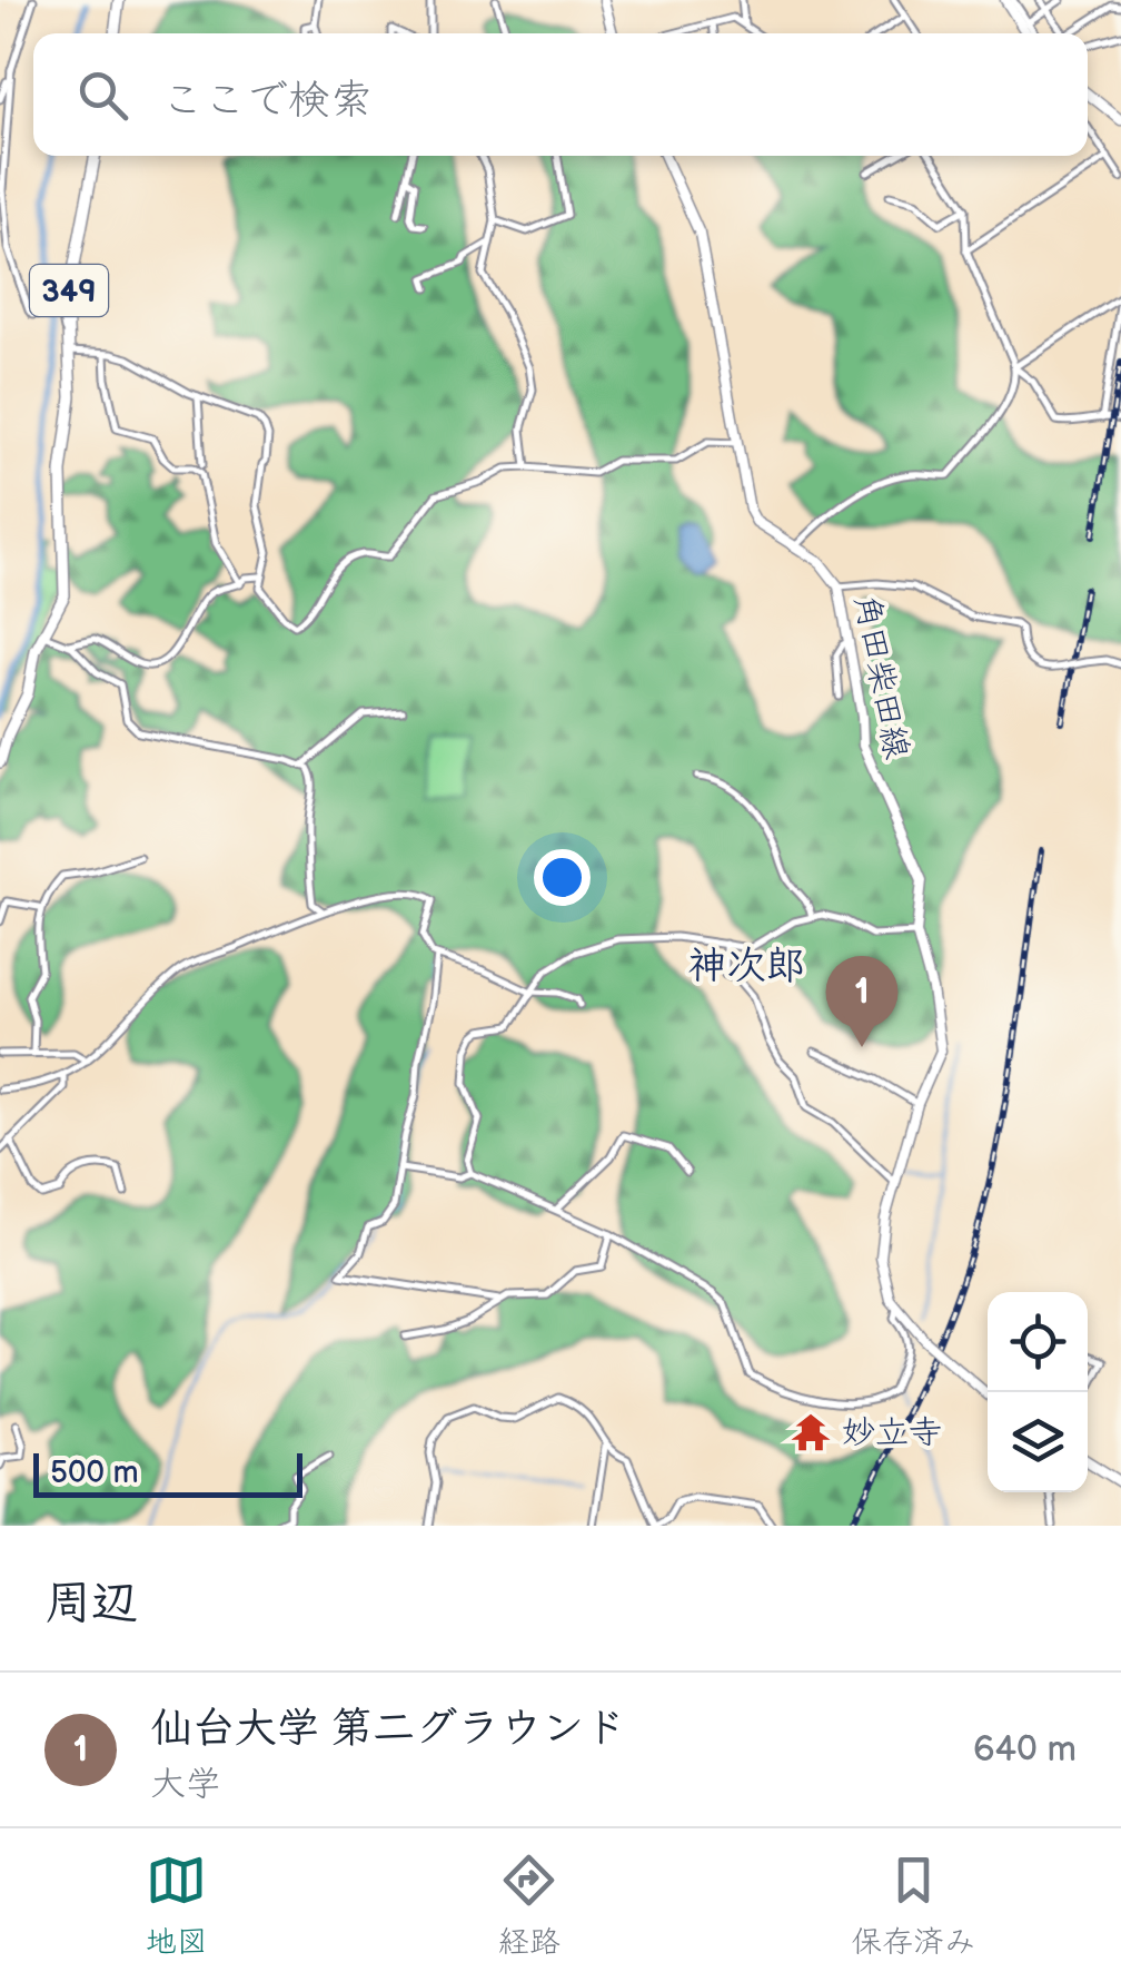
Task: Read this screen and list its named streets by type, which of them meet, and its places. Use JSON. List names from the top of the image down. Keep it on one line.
{"streets":{"highway":["349"],"main road":["角田柴田線"]},"districts":["神次郎"],"places":{"temple":["妙立寺"]},"scale_bar":"500 m","page":{"search":"ここで検索","pins":"1","scale":"500 m","heading":"周辺","list":[{"mark":"1","name":"仙台大学 第二グラウンド","note":"大学","value":"640 m"}],"nav":["地図","経路","保存済み"]}}
